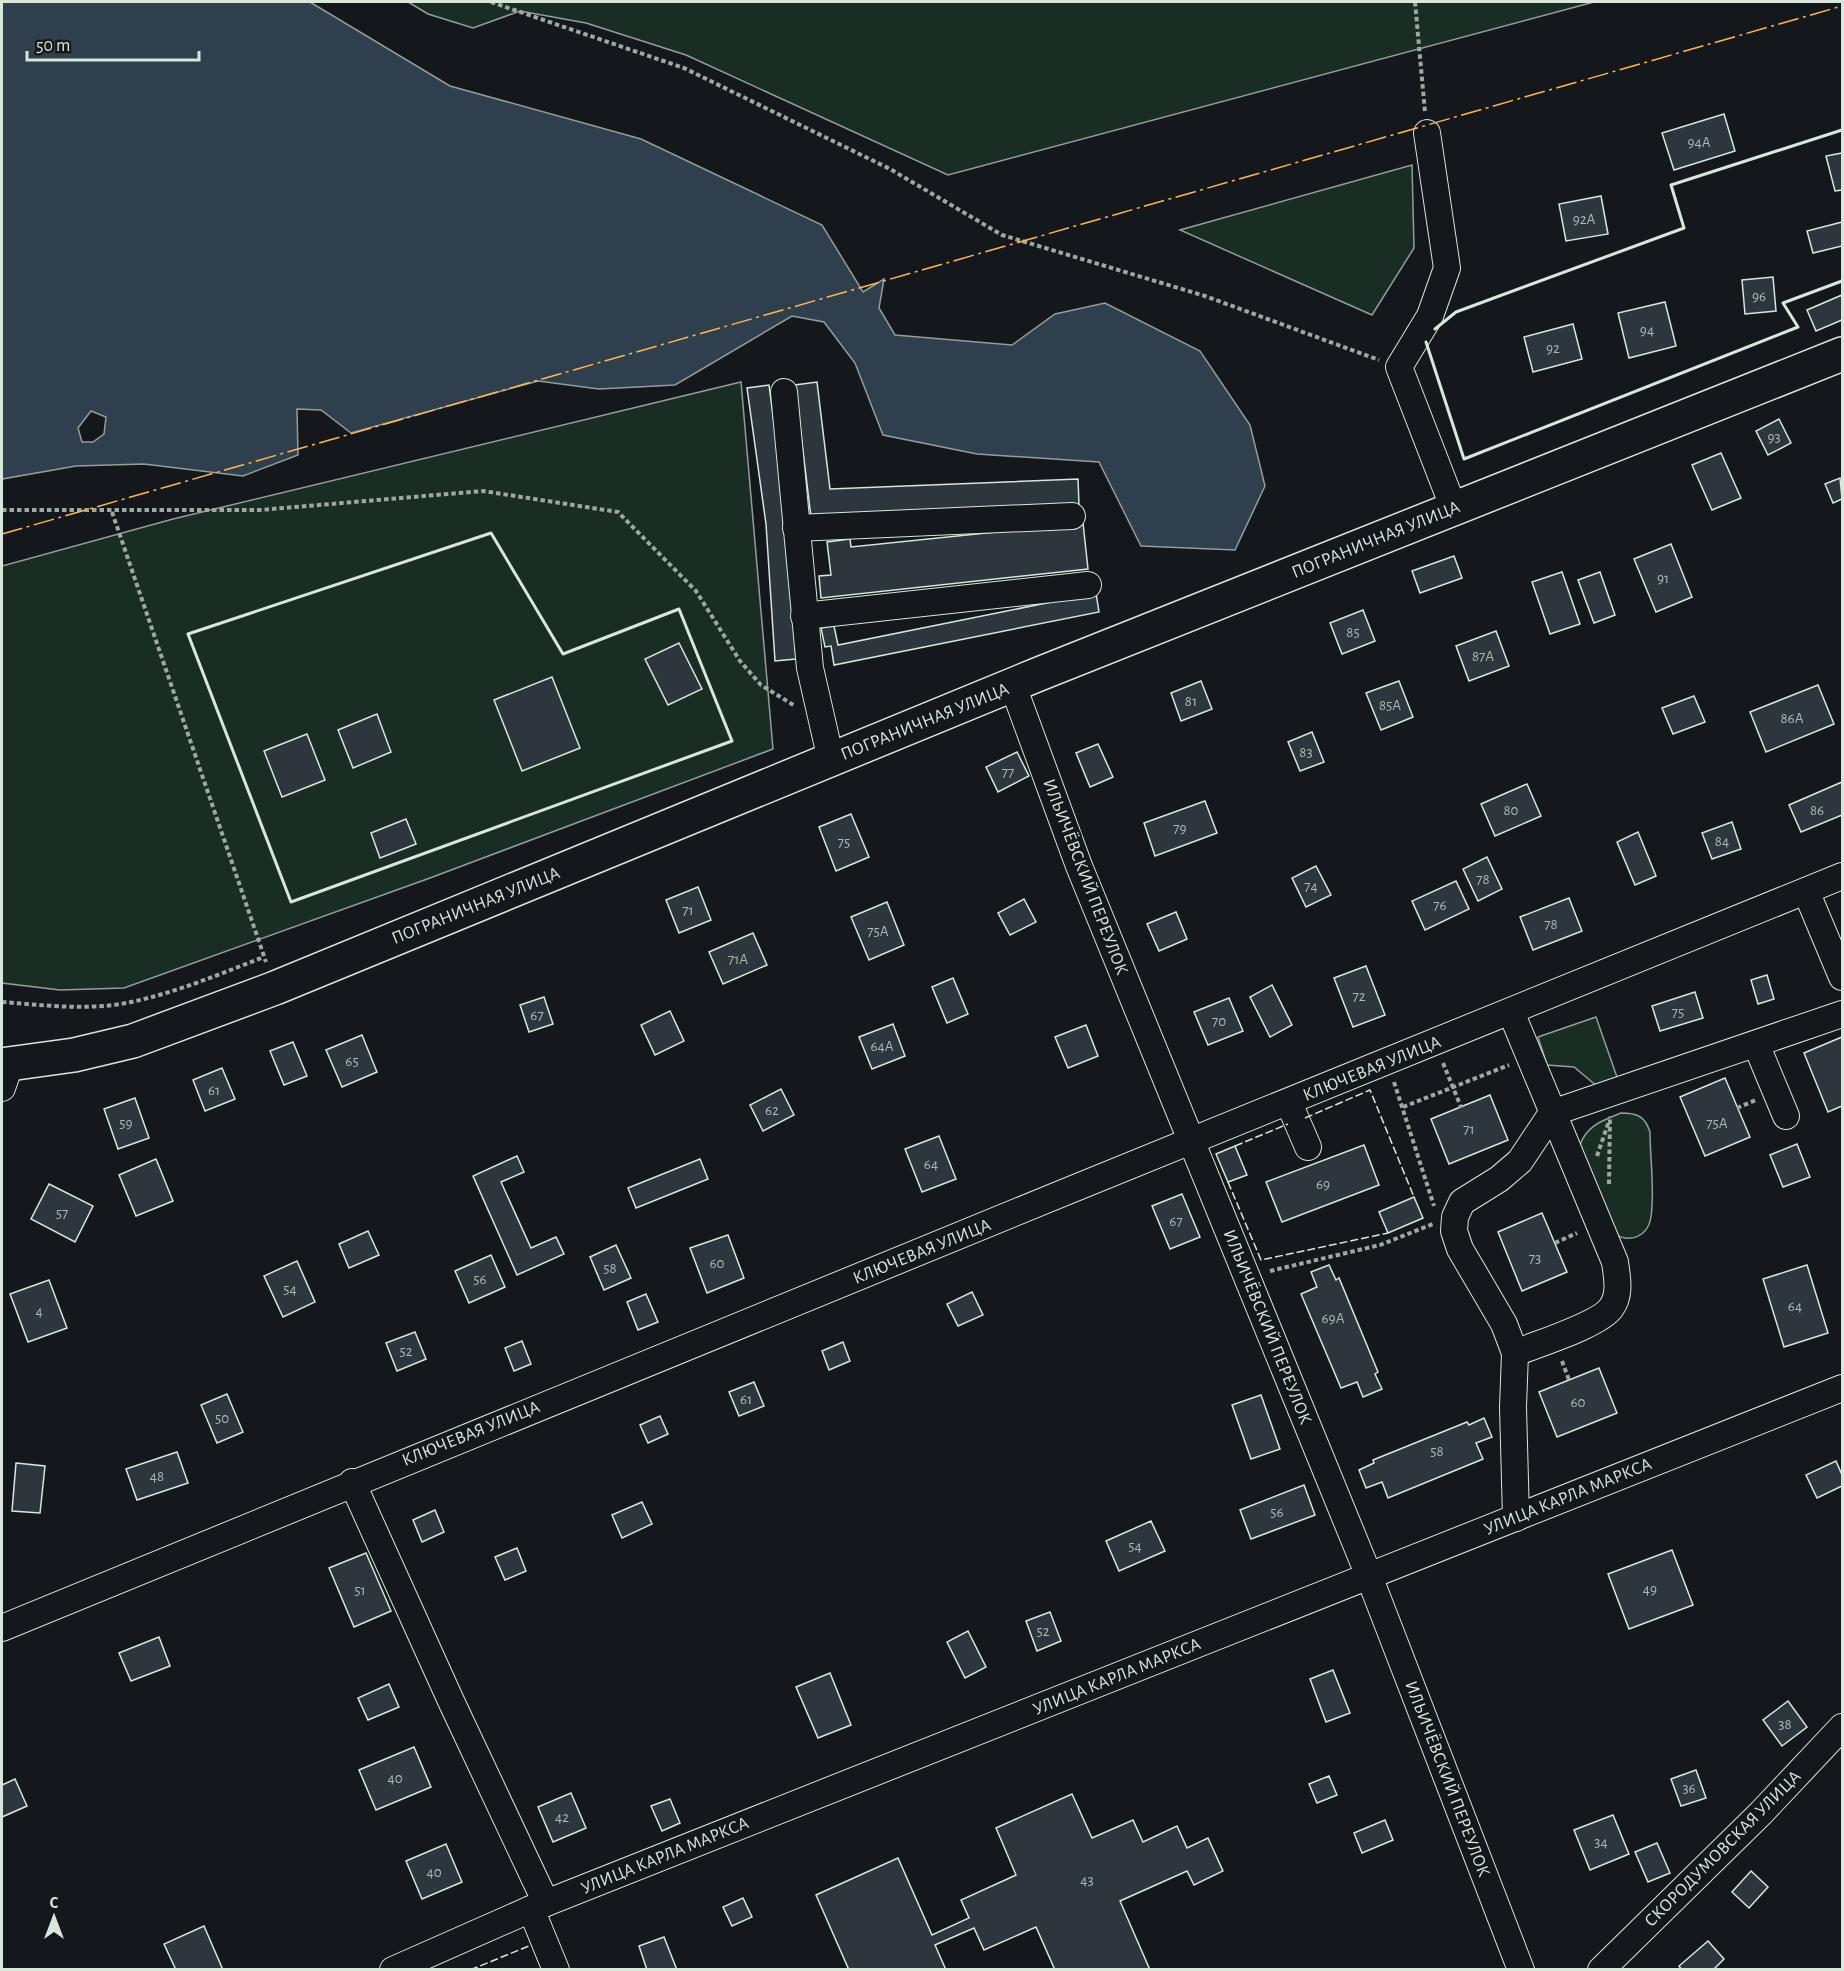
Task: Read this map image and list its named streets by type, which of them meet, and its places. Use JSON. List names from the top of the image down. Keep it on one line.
{"streets":{"main road":["ПОГРАНИЧНАЯ УЛИЦА"],"street":["ИЛЬИЧЁВСКИЙ ПЕРЕУЛОК","КЛЮЧЕВАЯ УЛИЦА","УЛИЦА КАРЛА МАРКСА","СКОРОДУМОВСКАЯ УЛИЦА"]},"crossings":[["ПОГРАНИЧНАЯ УЛИЦА","ИЛЬИЧЁВСКИЙ ПЕРЕУЛОК"],["ИЛЬИЧЁВСКИЙ ПЕРЕУЛОК","КЛЮЧЕВАЯ УЛИЦА"],["ИЛЬИЧЁВСКИЙ ПЕРЕУЛОК","УЛИЦА КАРЛА МАРКСА"]],"house_numbers":["94А","92А","96","94","92","93","91","85","87А","81","85А","86А","83","77","80","86","79","84","75","78","74","76","71","78","75А","71А","72","75","67","70","64А","65","61","62","59","75А","71","64","69","57","67","73","60","58","56","54","64","4","69А","52","61","60","50","58","48","56","54","49","51","52","38","40","36","42","34","40","43"],"scale_bar":"50 m","north":"top"}
